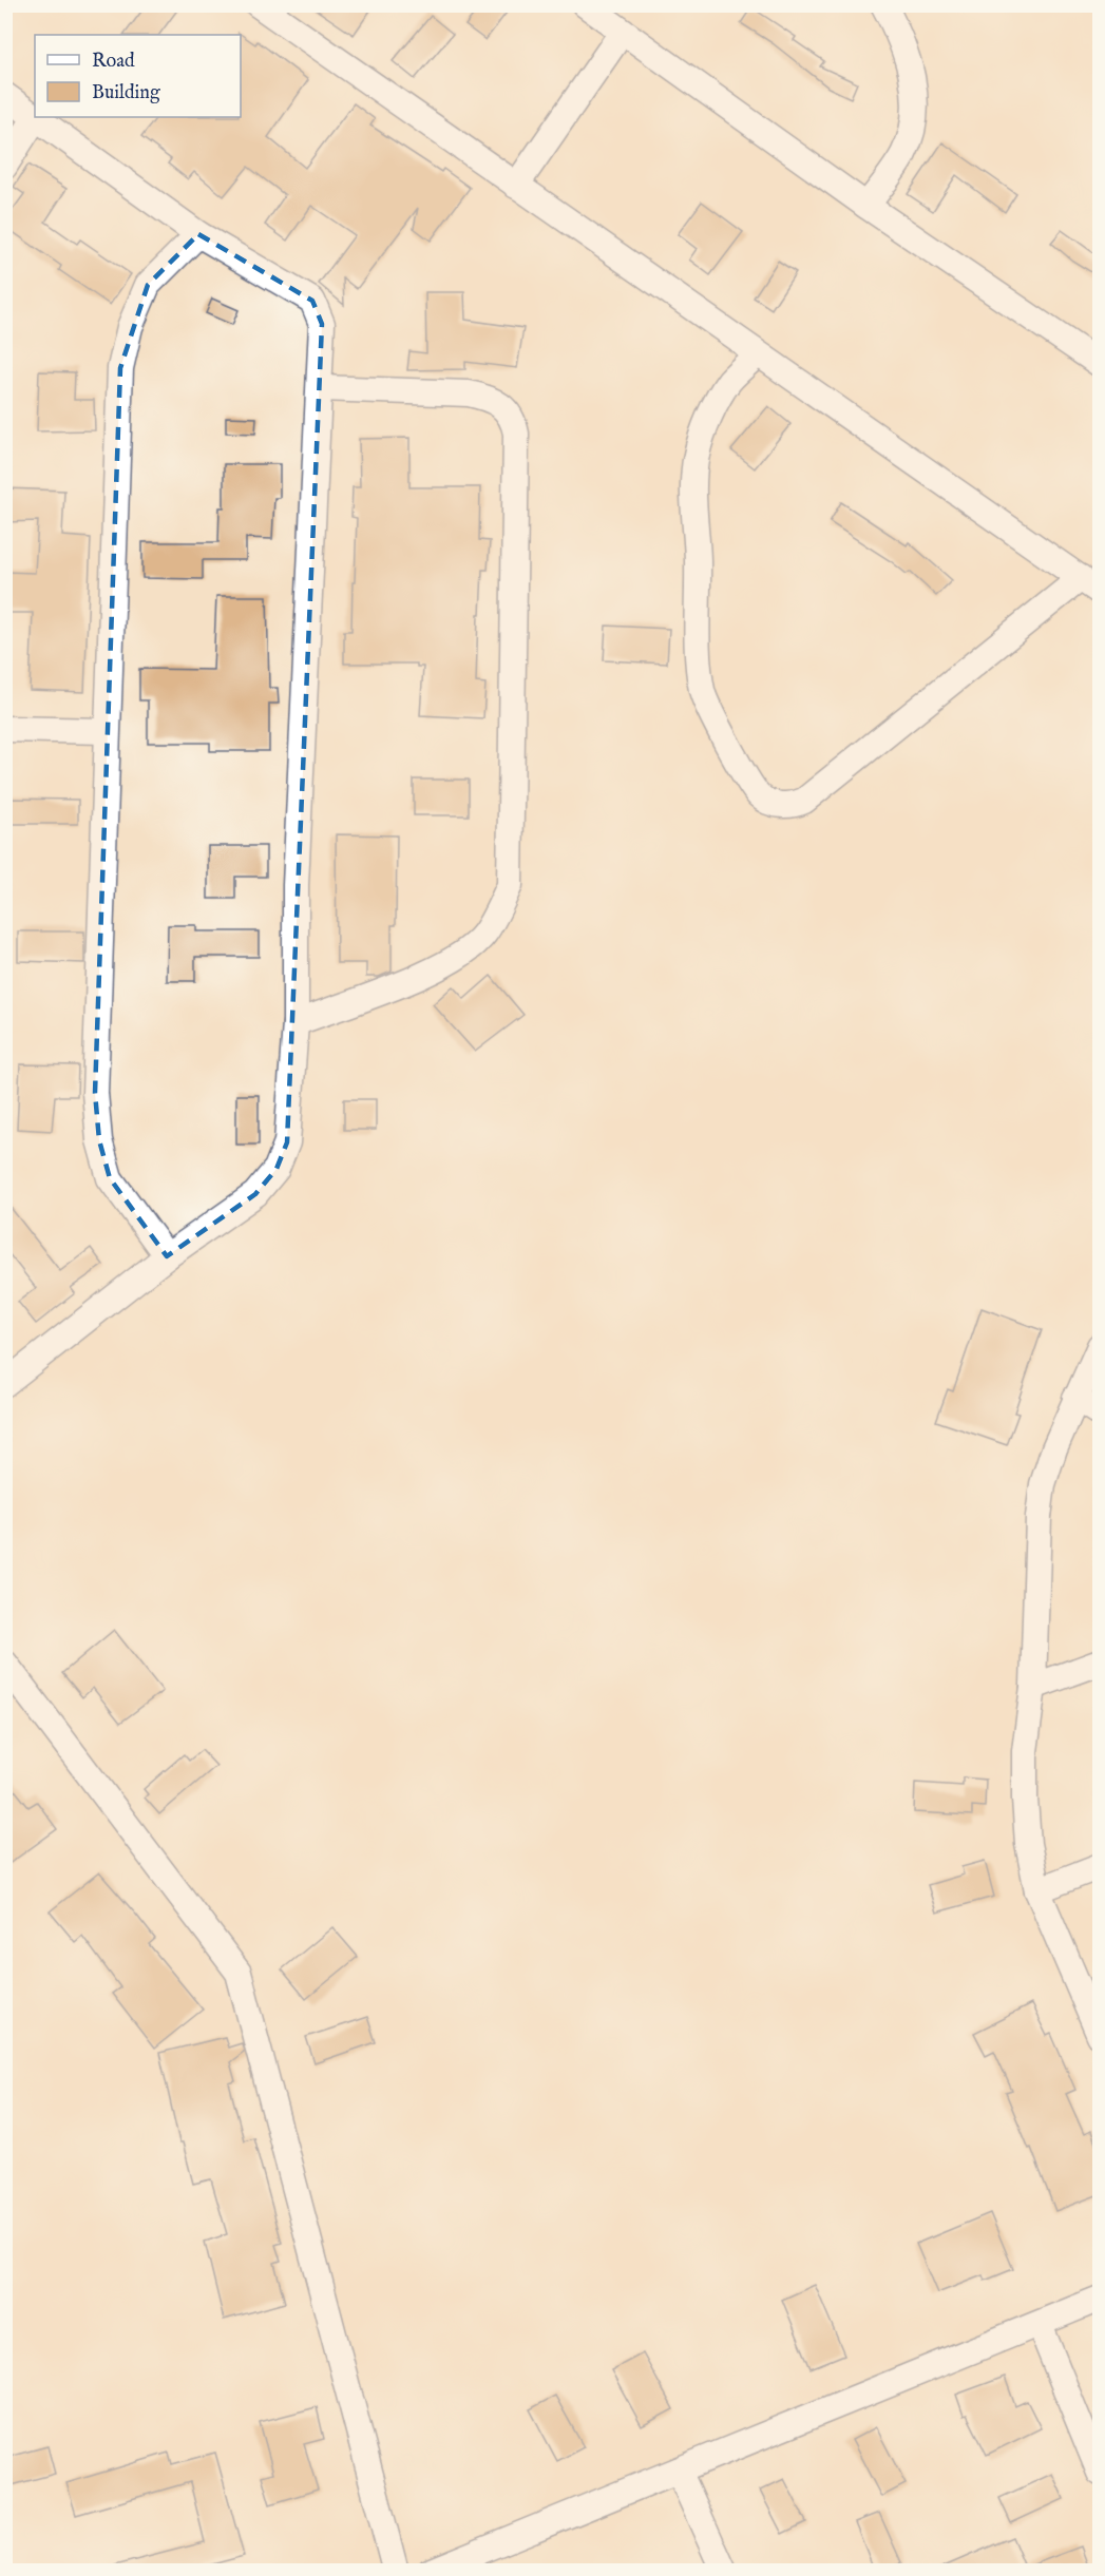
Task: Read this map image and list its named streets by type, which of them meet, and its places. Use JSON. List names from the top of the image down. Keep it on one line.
{"legend":["Road","Building"]}
